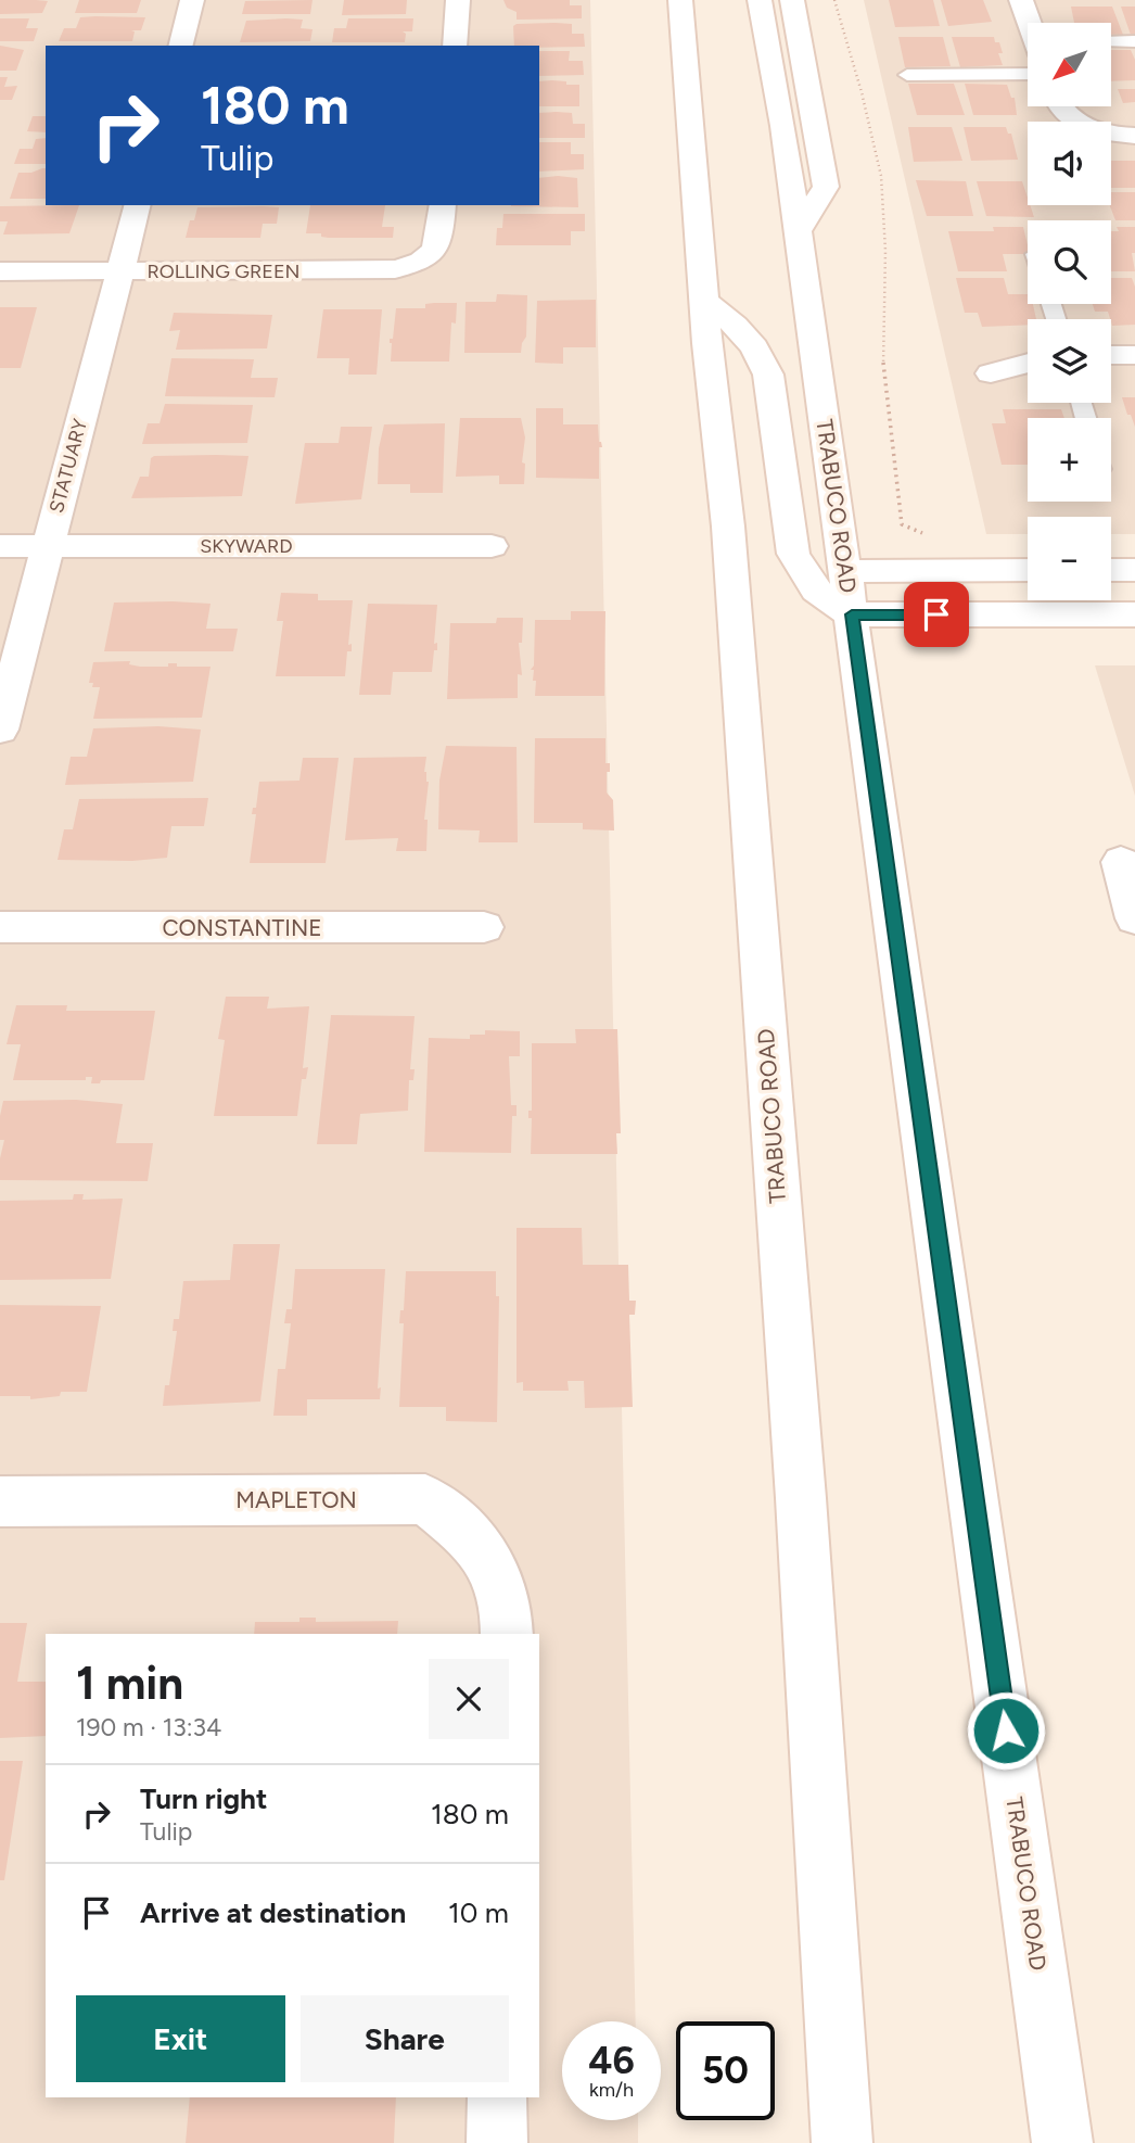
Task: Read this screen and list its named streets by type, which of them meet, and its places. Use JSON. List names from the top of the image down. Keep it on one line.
{"streets":{"main road":["ROLLING GREEN","STATUARY","TRABUCO ROAD","SKYWARD","CONSTANTINE","MAPLETON"]},"crossings":[["ROLLING GREEN","STATUARY"],["STATUARY","SKYWARD"]],"north":"bottom left","page":{"map_buttons":["+","−"],"turn":["180 m","Tulip"],"heading":["1 min","190 m · 13:34"],"list":[{"name":"Turn right","note":"Tulip","value":"180 m"},{"name":"Arrive at destination","value":"10 m"}],"buttons":["Exit","Share"],"speed":"46 km/h","limit":"50"}}
